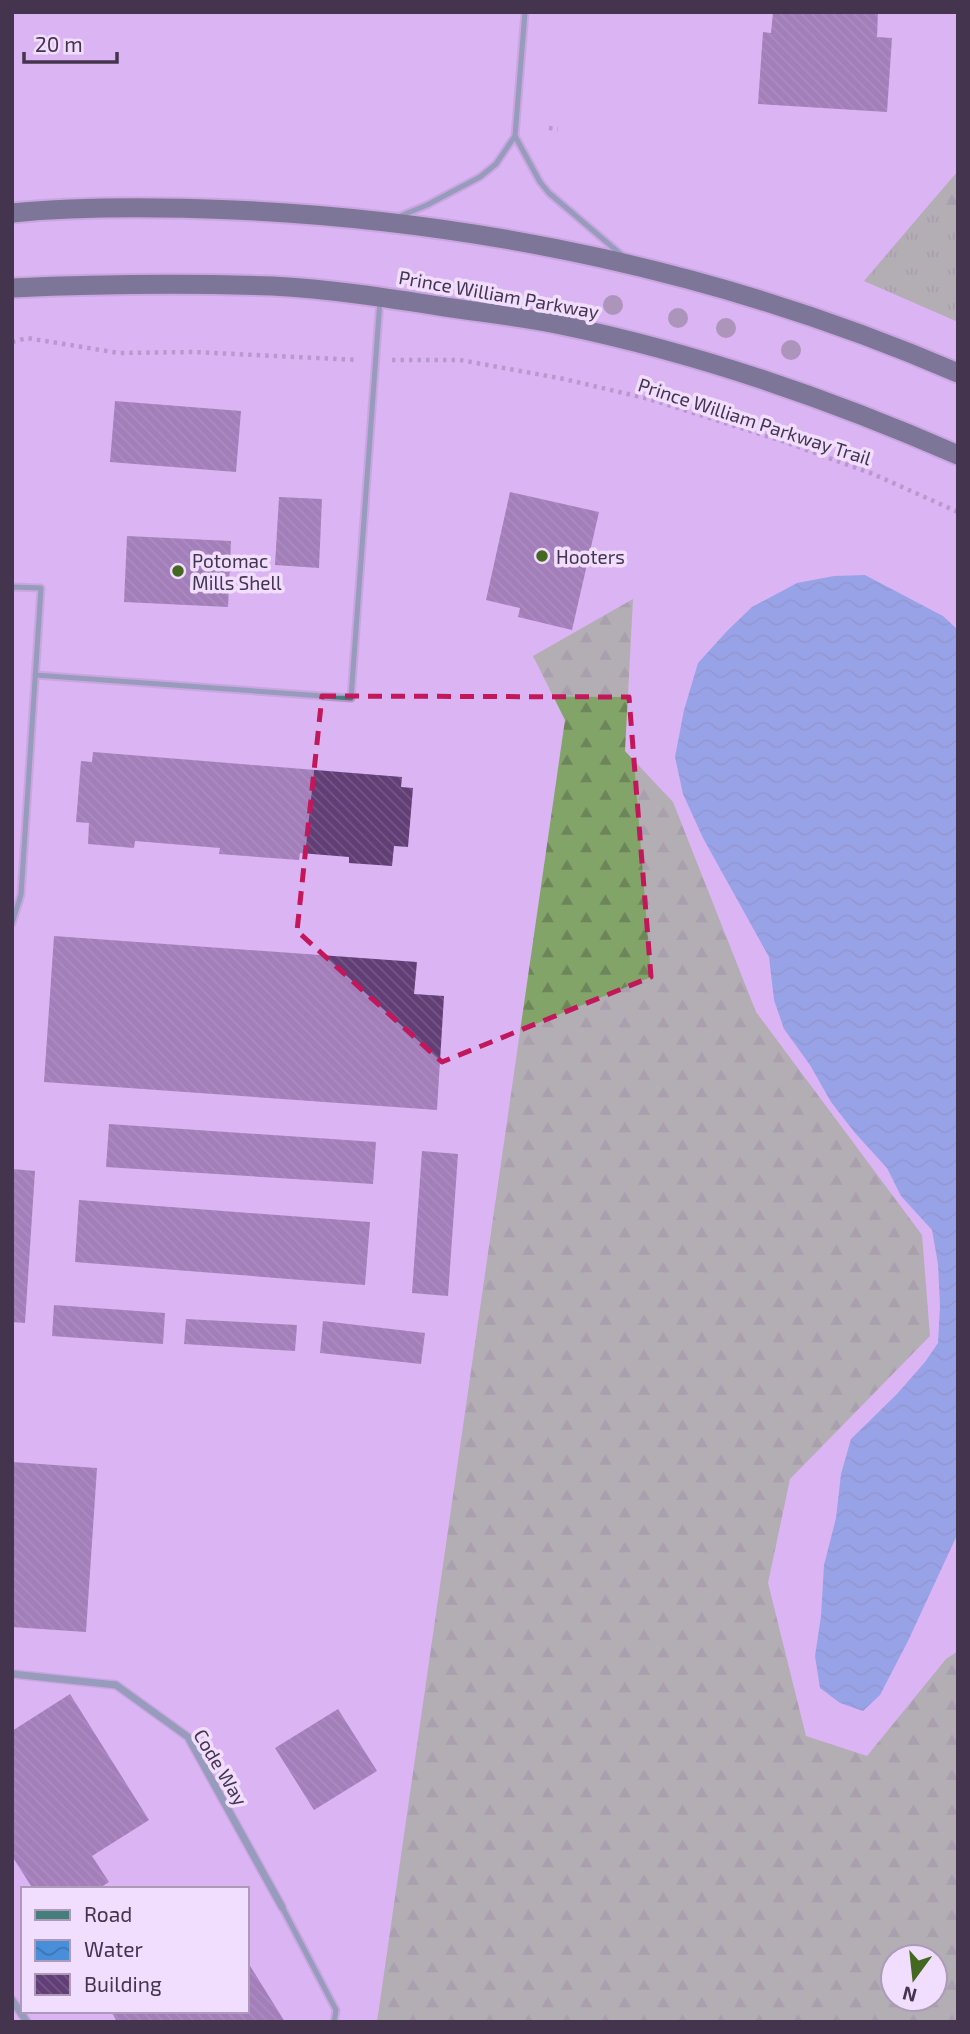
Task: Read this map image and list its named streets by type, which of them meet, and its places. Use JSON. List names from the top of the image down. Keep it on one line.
{"streets":{"highway":["Prince William Parkway"],"street":["Code Way"],"path":["Prince William Parkway Trail"]},"places":["Hooters","Potomac Mills Shell"],"legend":["Road","Water","Building"],"scale_bar":"20 m","north":"bottom"}
